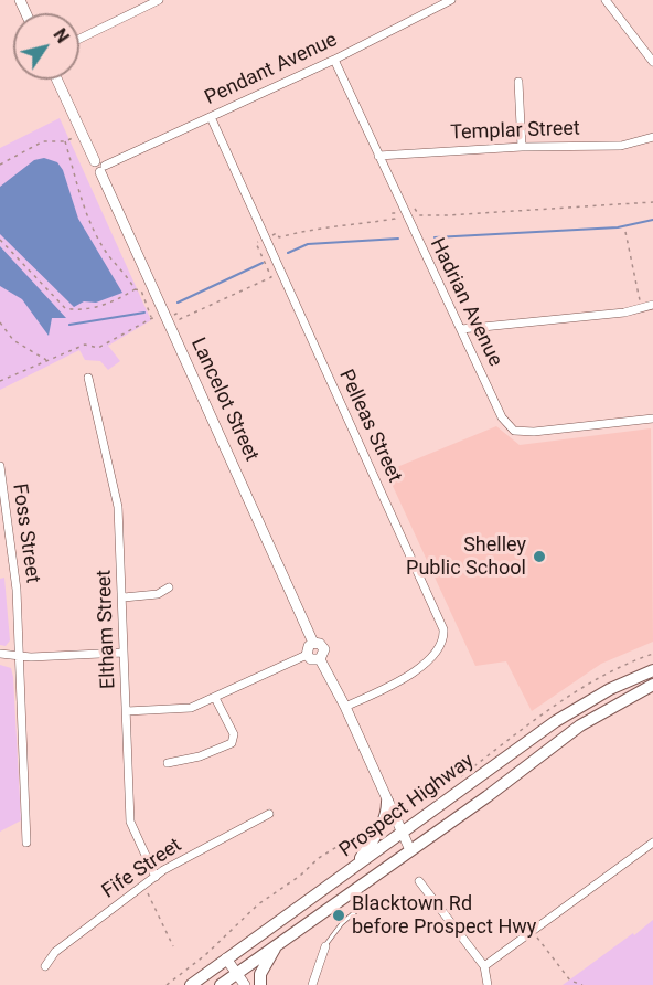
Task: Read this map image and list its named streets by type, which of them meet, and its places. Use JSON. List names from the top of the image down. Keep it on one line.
{"streets":{"main road":["Prospect Highway"],"street":["Pendant Avenue","Templar Street","Hadrian Avenue","Lancelot Street","Pelleas Street","Foss Street","Eltham Street","Fife Street"]},"crossings":[["Pendant Avenue","Hadrian Avenue"],["Pendant Avenue","Lancelot Street"],["Pendant Avenue","Pelleas Street"],["Templar Street","Hadrian Avenue"],["Eltham Street","Fife Street"]],"places":["Shelley Public School","Blacktown Rd before Prospect Hwy"],"north":"top right"}
